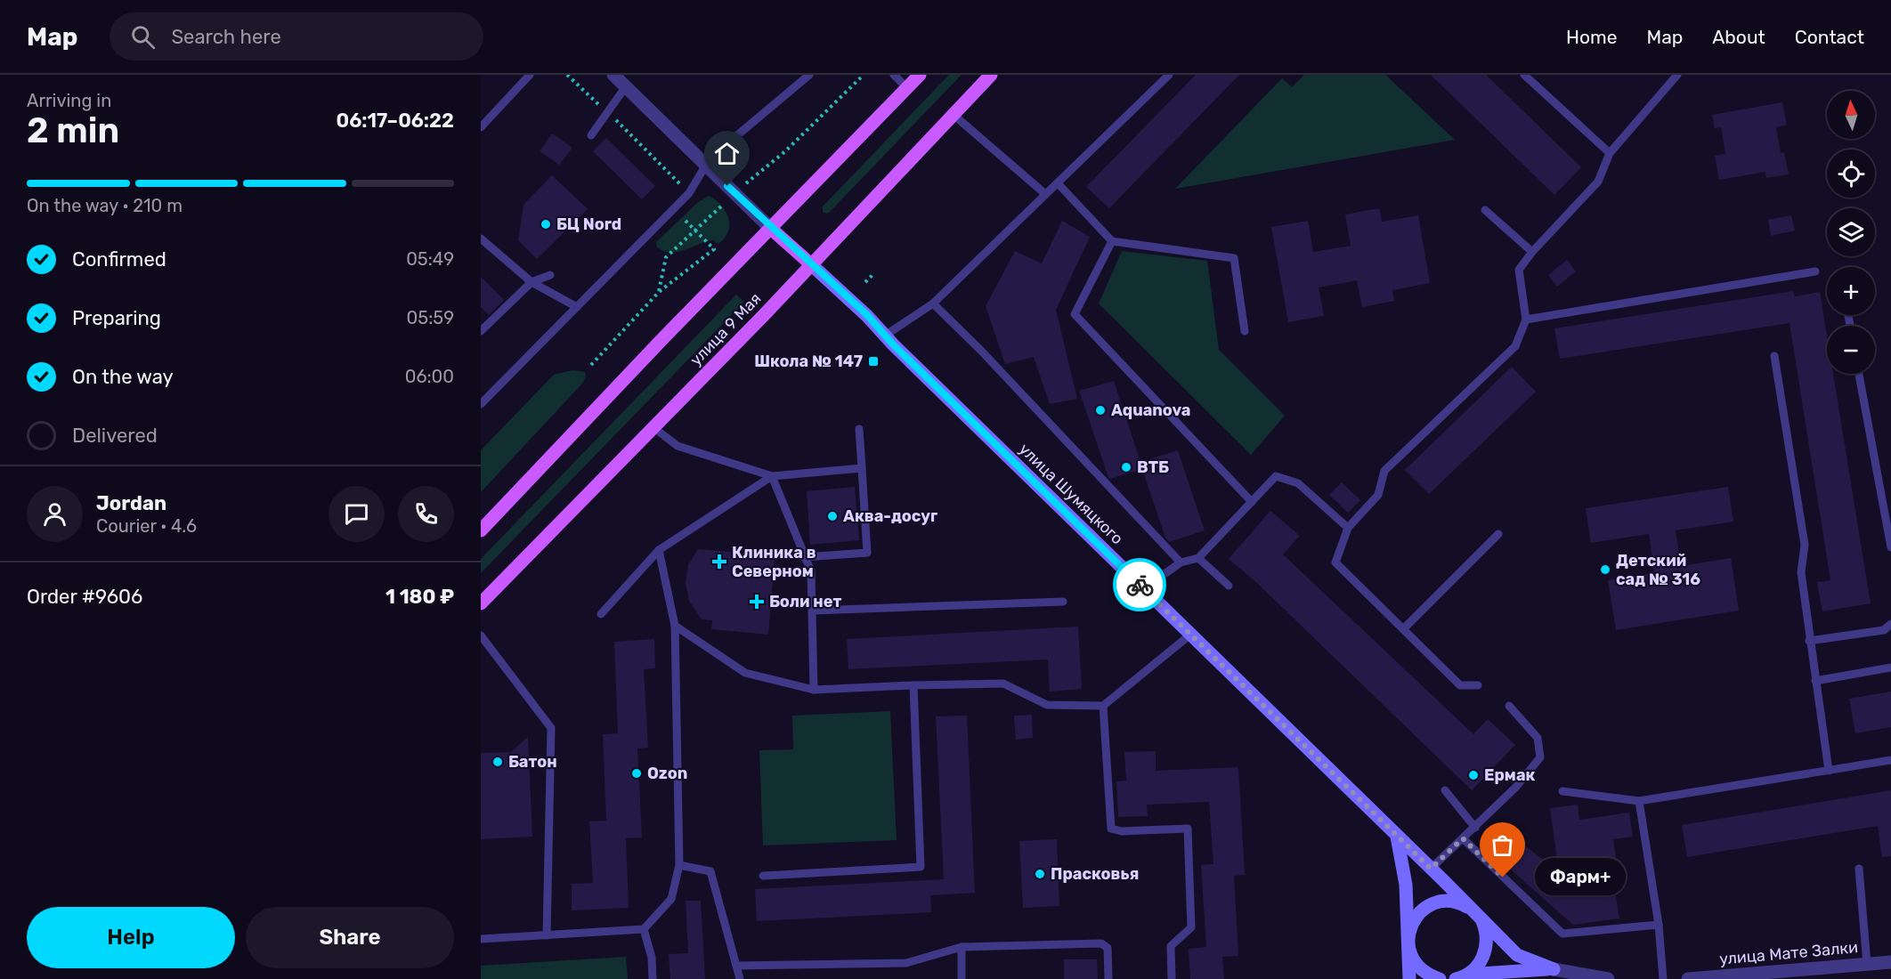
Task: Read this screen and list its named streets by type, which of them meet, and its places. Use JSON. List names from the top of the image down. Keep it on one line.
{"streets":{"main road":["улица 9 Мая"],"street":["улица Шумяцкого","улица Мате Залки"]},"crossings":[["улица 9 Мая","улица Шумяцкого"]],"places":{"other":["БЦ Nord","Aquanova","ВТБ","Аква-досуг","Детский сад № 316","Батон","Ozon","Ермак","Прасковья","Фарм+"],"transit":["Школа № 147"],"health":["Клиника в Северном","Боли нет"]},"north":"top","page":{"header":"Map","search":"Search here","nav":["Home","Map","About","Contact"],"heading":["2 min","Arriving in","06:17–06:22"],"panel":["Jordan","Courier · 4.6","Order #9606","1 180 ₽"],"map_buttons":["+","−"],"bar":"On the way · 210 m","list":[["Confirmed","05:49"],["Preparing","05:59"],["On the way","06:00"],"Delivered"],"bubble":"Фарм+","buttons":["Help","Share"]}}
